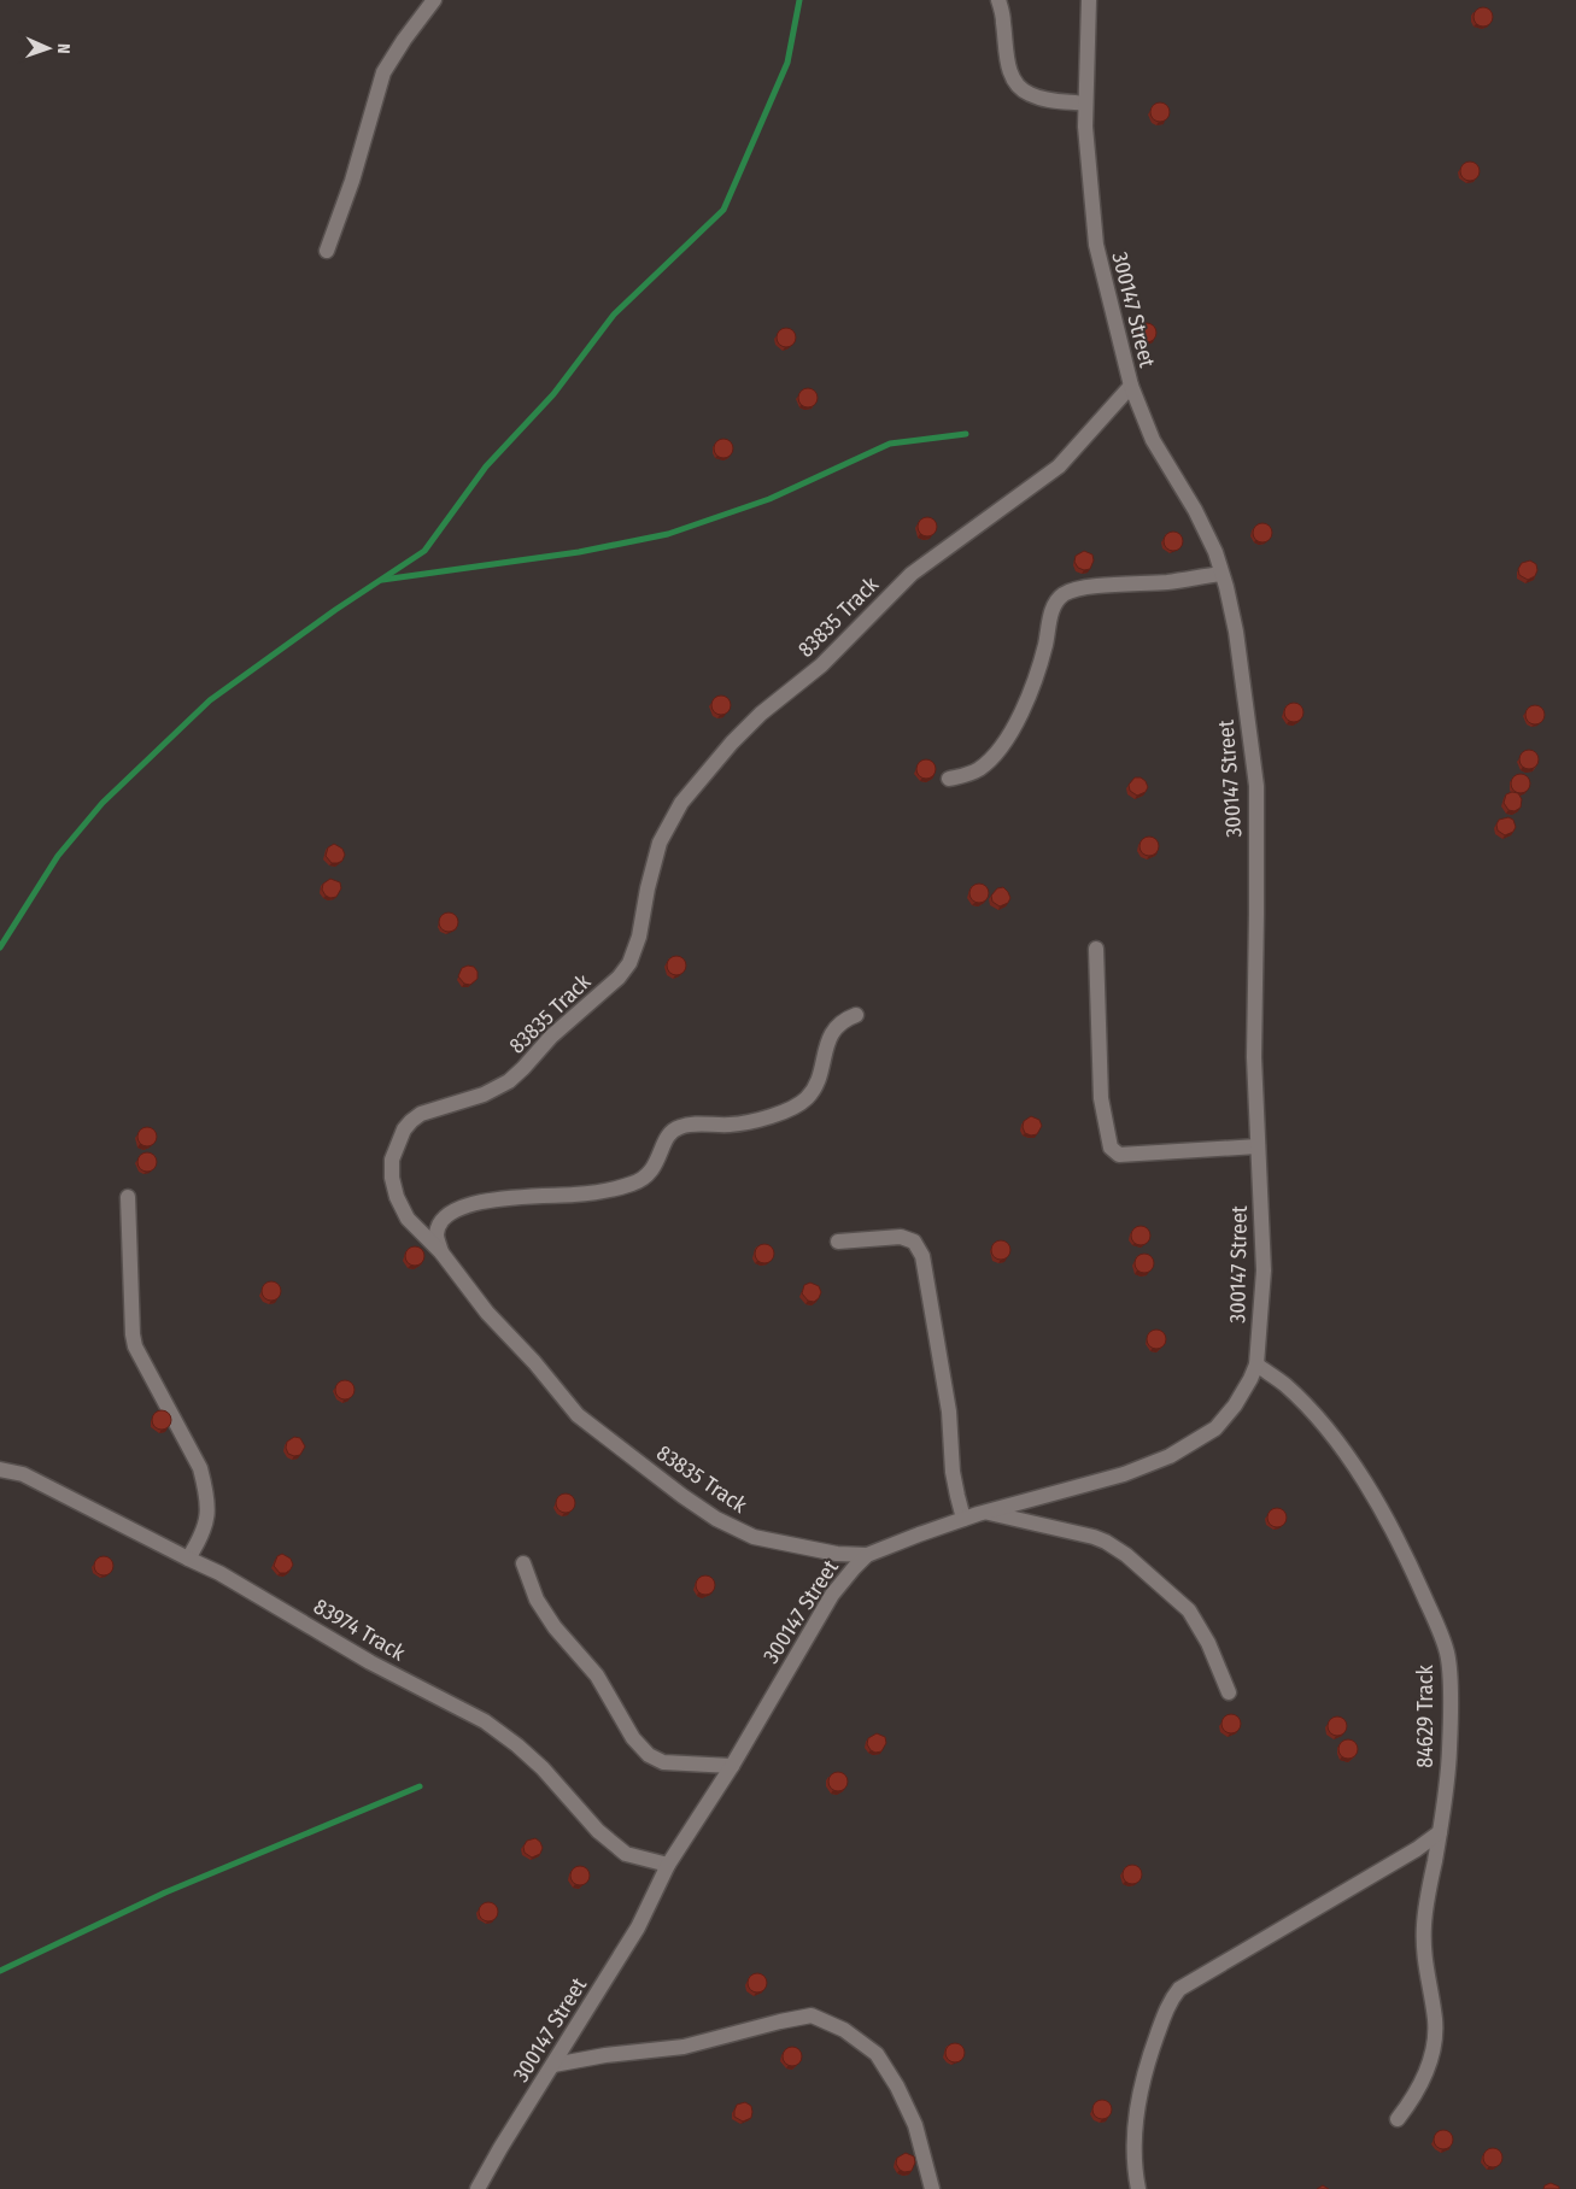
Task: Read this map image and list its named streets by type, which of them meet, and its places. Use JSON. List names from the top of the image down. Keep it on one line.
{"streets":{"street":["300147 Street","83835 Track","83974 Track","84629 Track"]},"crossings":[["300147 Street","83835 Track"],["300147 Street","83974 Track"],["300147 Street","84629 Track"]],"north":"right"}
